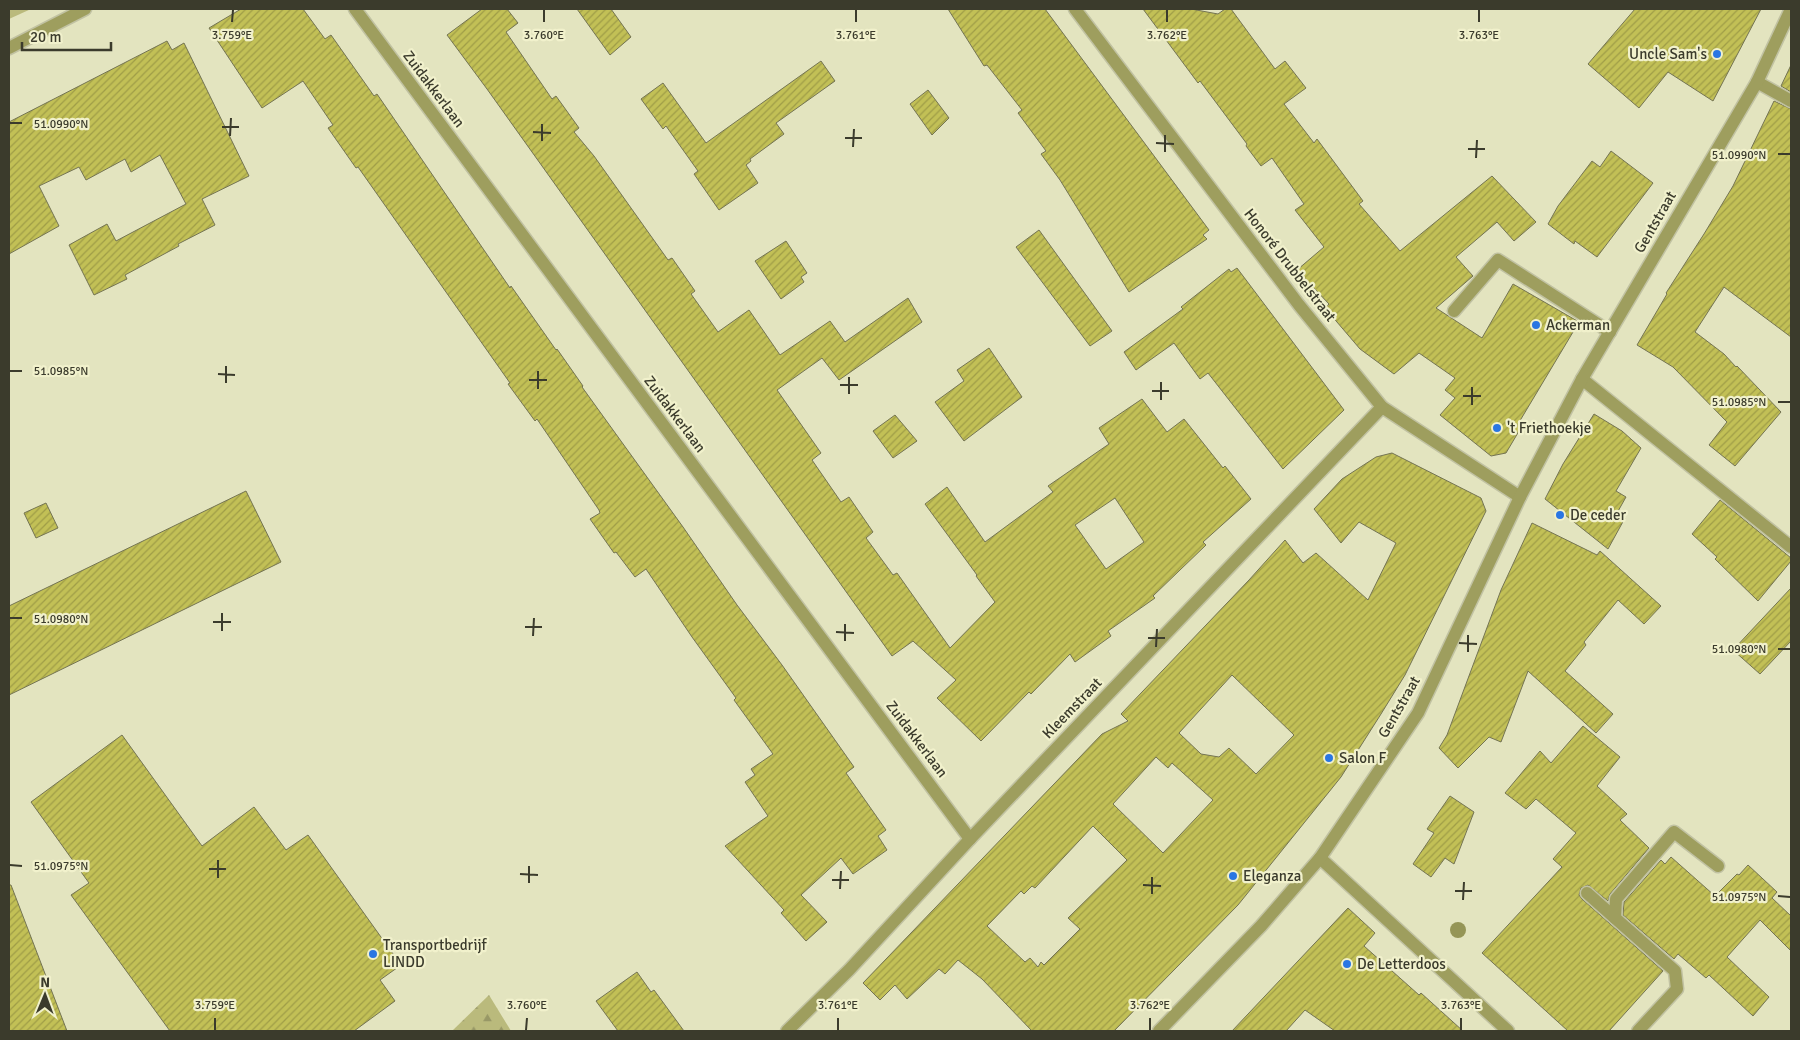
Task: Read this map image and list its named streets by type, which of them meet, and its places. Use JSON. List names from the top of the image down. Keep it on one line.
{"streets":{"street":["Zuidakkerlaan","Gentstraat","Honoré Drubbelstraat","Kleemstraat"]},"crossings":[["Zuidakkerlaan","Kleemstraat"],["Gentstraat","Honoré Drubbelstraat"],["Honoré Drubbelstraat","Kleemstraat"]],"places":["Uncle Sam's","Ackerman","'t Friethoekje","De ceder","Salon F","Eleganza","Transportbedrijf LINDD","De Letterdoos"],"scale_bar":"20 m","north":"top","coordinates":["3.759°E","3.760°E","3.761°E","3.762°E","3.763°E","51.0990°N","51.0985°N","51.0980°N","51.0975°N"]}
